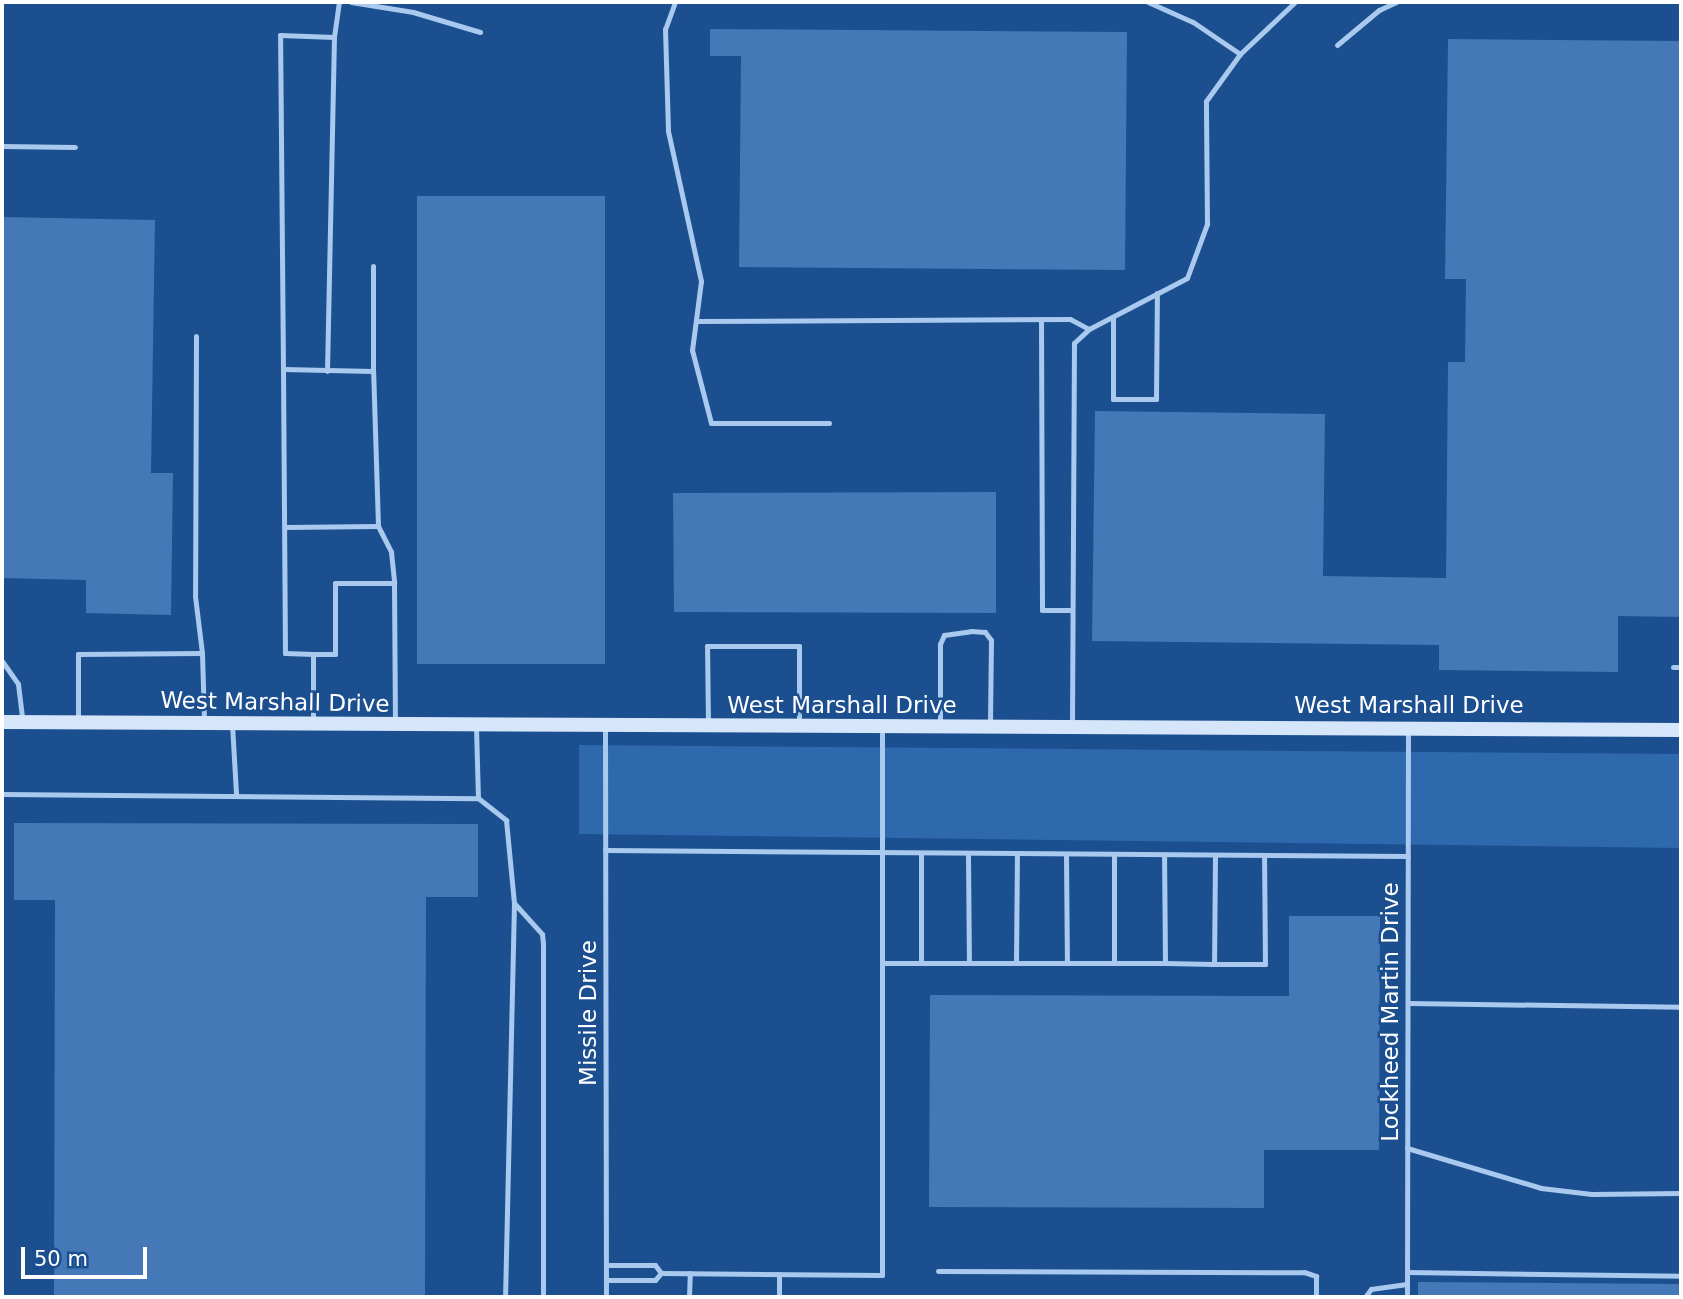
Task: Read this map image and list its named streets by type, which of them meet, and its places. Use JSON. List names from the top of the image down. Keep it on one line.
{"streets":{"main road":["West Marshall Drive"],"lane":["Lockheed Martin Drive","Missile Drive"]},"crossings":[["West Marshall Drive","Lockheed Martin Drive"],["West Marshall Drive","Missile Drive"]],"scale_bar":"50 m"}
